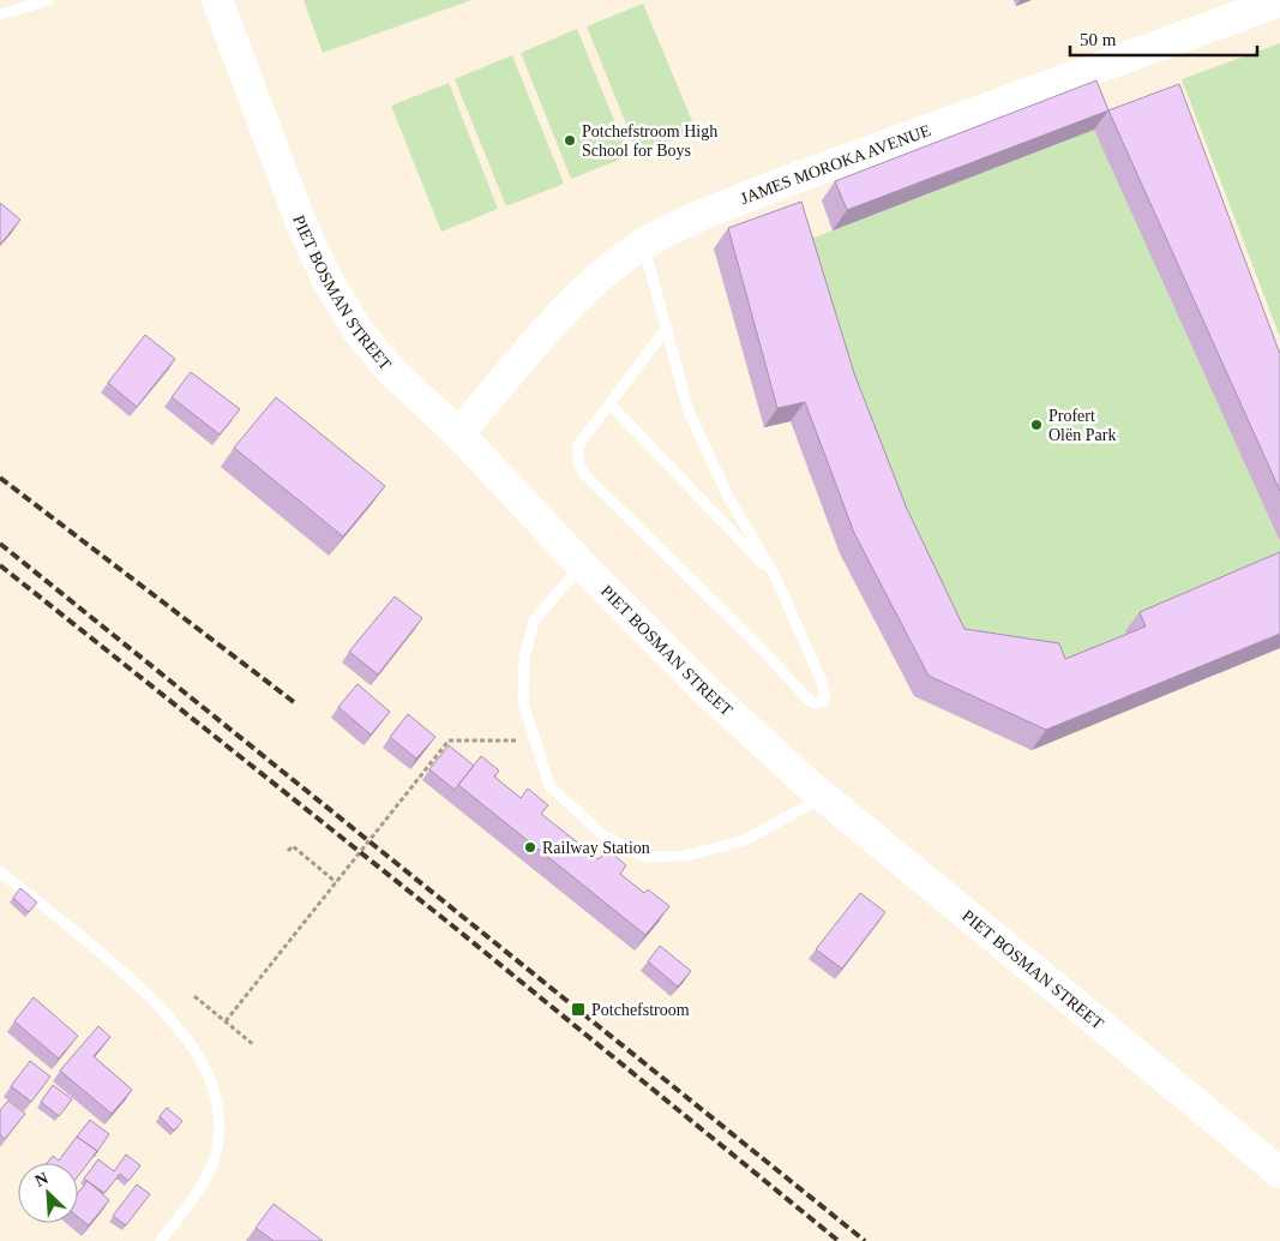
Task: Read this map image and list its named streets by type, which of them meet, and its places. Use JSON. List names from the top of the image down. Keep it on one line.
{"streets":{"street":["JAMES MOROKA AVENUE","PIET BOSMAN STREET"]},"crossings":[["JAMES MOROKA AVENUE","PIET BOSMAN STREET"]],"places":{"other":["Potchefstroom High School for Boys","Profert Olën Park","Railway Station"],"transit":["Potchefstroom"]},"scale_bar":"50 m","north":"top left"}
